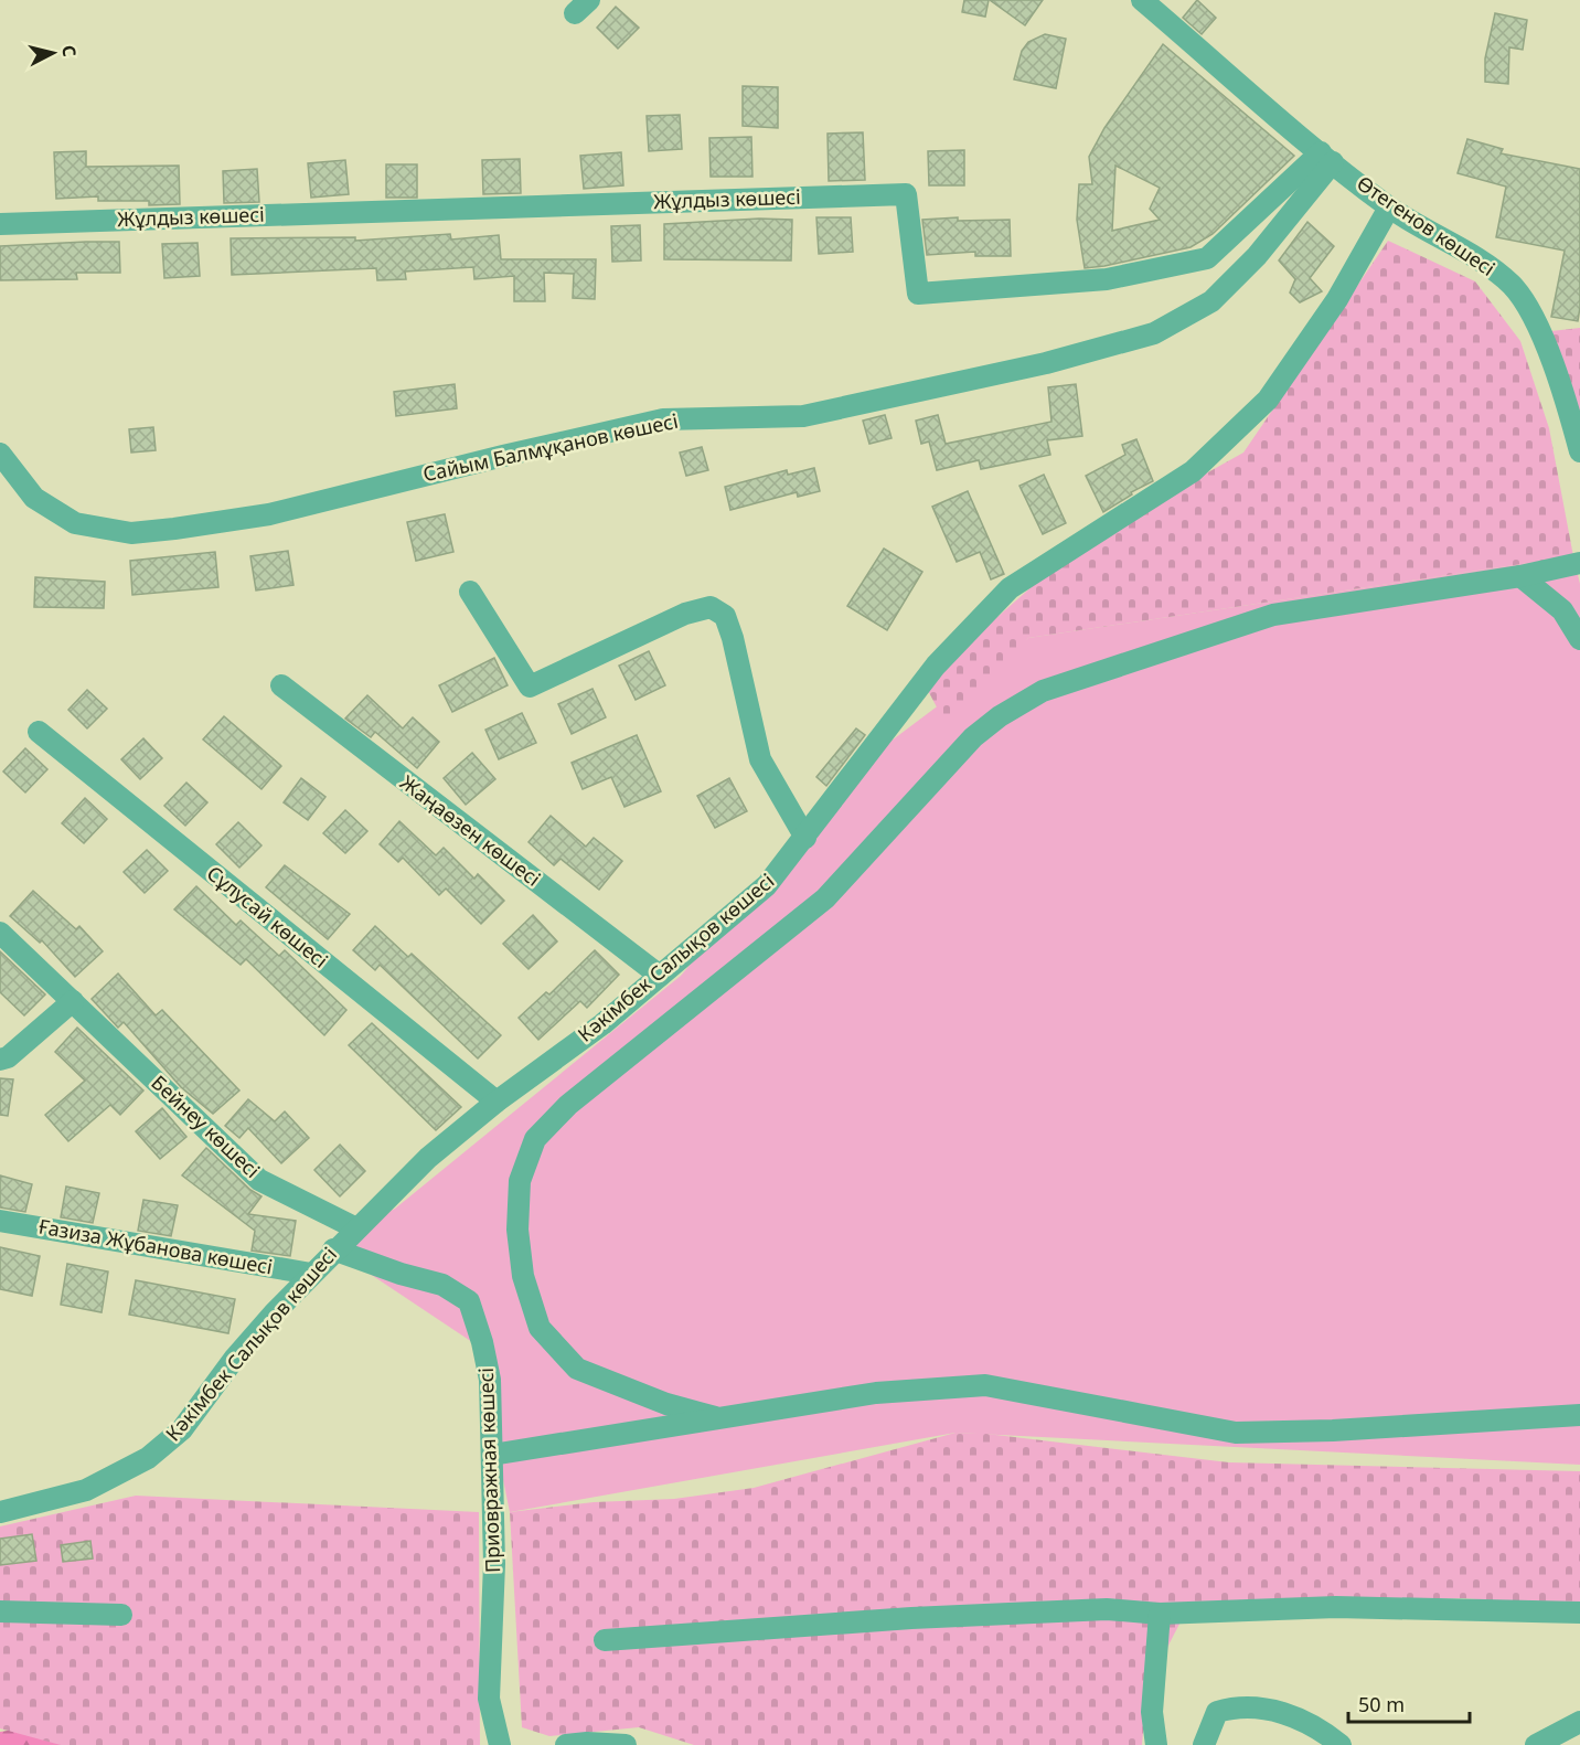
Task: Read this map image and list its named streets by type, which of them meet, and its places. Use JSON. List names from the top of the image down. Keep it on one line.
{"streets":{"street":["Жұлдыз көшесі","Өтегенов көшесі","Сайым Балмұқанов көшесі","Жаңаөзен көшесі","Сұлусай көшесі","Кәкімбек Салықов көшесі","Бейнеу көшесі","Ғазиза Жұбанова көшесі","Приовражная көшесі"]},"crossings":[["Жұлдыз көшесі","Өтегенов көшесі"],["Жұлдыз көшесі","Сайым Балмұқанов көшесі"],["Өтегенов көшесі","Сайым Балмұқанов көшесі"],["Өтегенов көшесі","Кәкімбек Салықов көшесі"],["Жаңаөзен көшесі","Кәкімбек Салықов көшесі"],["Сұлусай көшесі","Кәкімбек Салықов көшесі"],["Кәкімбек Салықов көшесі","Бейнеу көшесі"],["Кәкімбек Салықов көшесі","Ғазиза Жұбанова көшесі"],["Кәкімбек Салықов көшесі","Приовражная көшесі"]],"scale_bar":"50 m","north":"right"}
